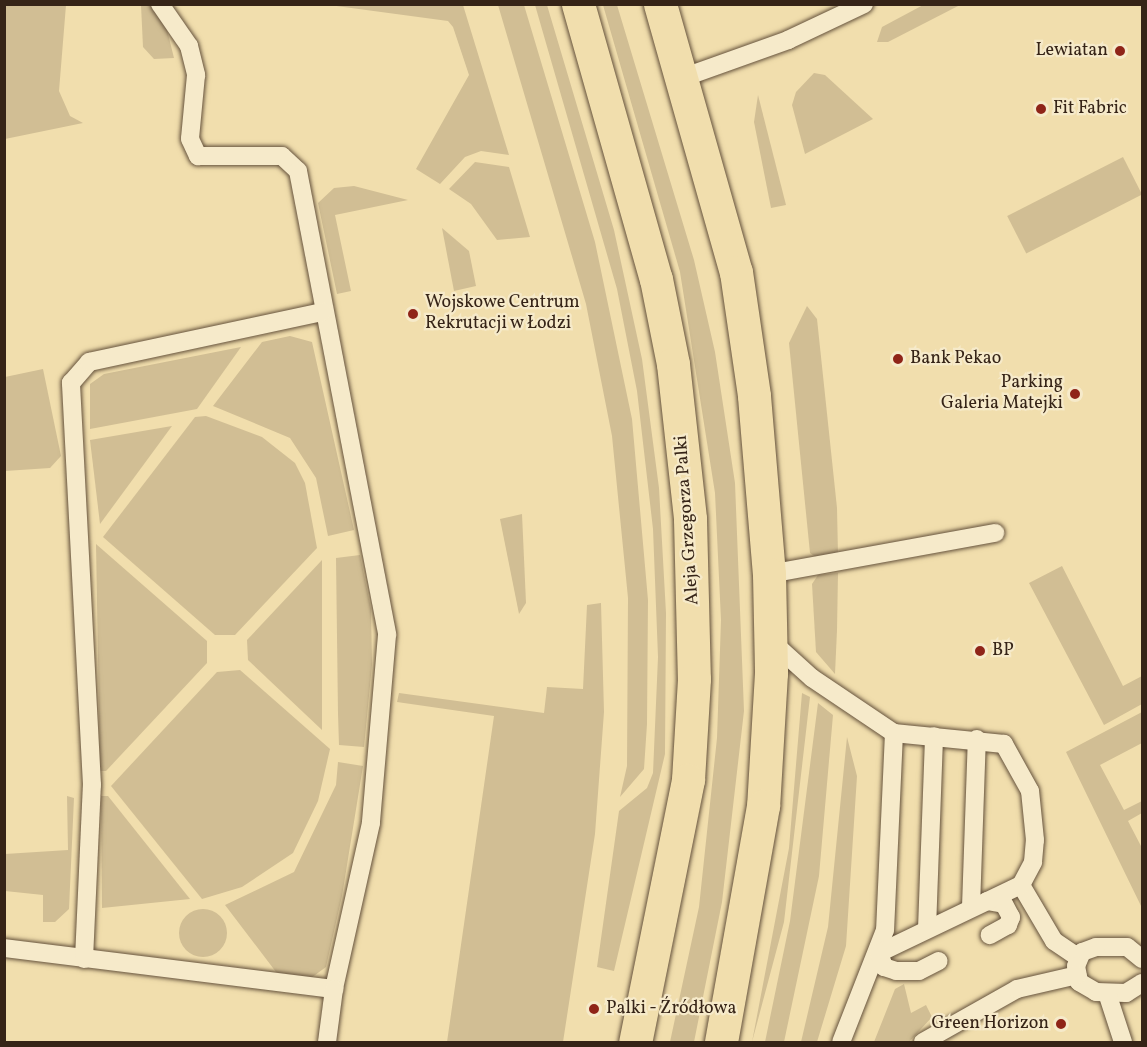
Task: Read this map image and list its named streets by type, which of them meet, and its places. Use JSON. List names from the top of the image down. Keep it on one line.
{"streets":{"main road":["Aleja Grzegorza Palki"]},"places":["Lewiatan","Fit Fabric","Wojskowe Centrum Rekrutacji w Łodzi","Bank Pekao","Parking Galeria Matejki","BP","Palki - Źródłowa","Green Horizon"]}
